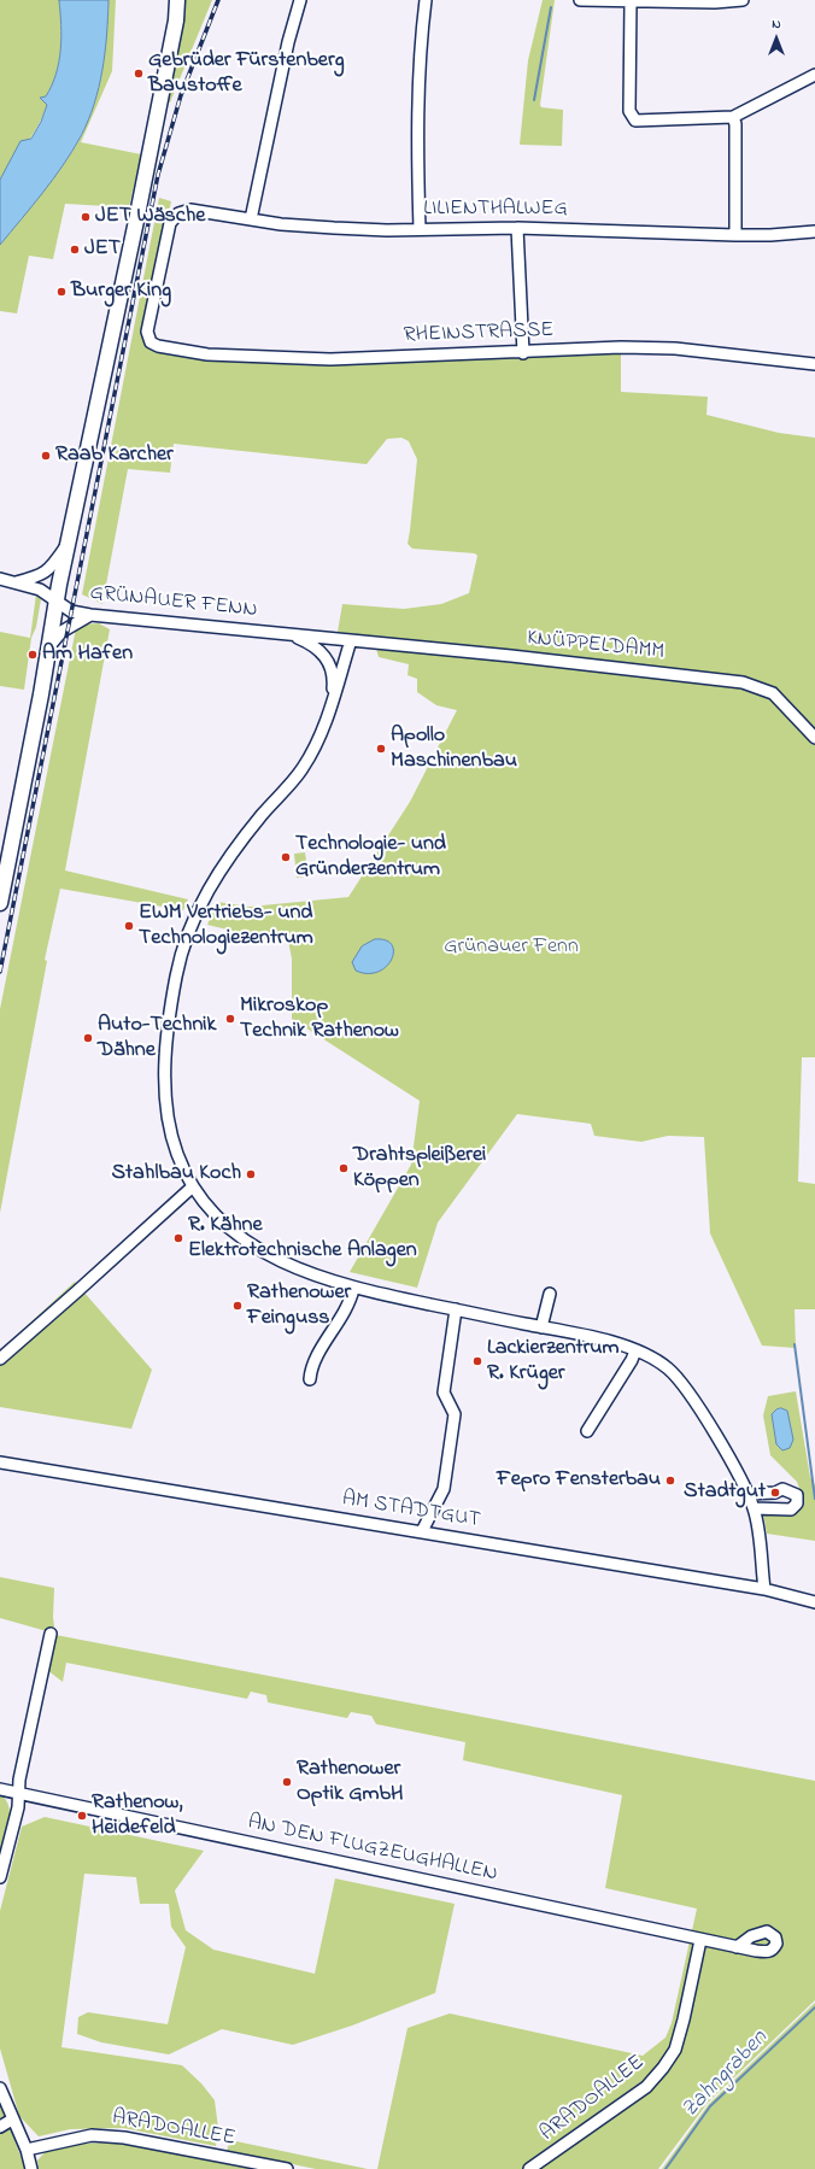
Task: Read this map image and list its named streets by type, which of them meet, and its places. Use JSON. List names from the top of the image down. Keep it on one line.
{"streets":{"street":["LILIENTHALWEG","RHEINSTRASSE","GRÜNAUER FENN","KNÜPPELDAMM","AM STADTGUT","AN DEN FLUGZEUGHALLEN","ARADOALLEE"]},"crossings":[["LILIENTHALWEG","RHEINSTRASSE"],["GRÜNAUER FENN","KNÜPPELDAMM"],["GRÜNAUER FENN","AM STADTGUT"],["AN DEN FLUGZEUGHALLEN","ARADOALLEE"]],"water":["Zahngraben"],"parks":["Grünauer Fenn"],"places":["Gebrüder Fürstenberg Baustoffe","JET Wäsche","JET","Burger King","Raab Karcher","Am Hafen","Apollo Maschinenbau","Technologie- und Gründerzentrum","EWM Vertriebs- und Technologiezentrum","Mikroskop Technik Rathenow","Auto-Technik Dähne","Drahtspleißerei Köppen","Stahlbau Koch","R. Kähne Elektrotechnische Anlagen","Rathenower Feinguss","Lackierzentrum R. Krüger","Fepro Fensterbau","Stadtgut","Rathenower Optik GmbH","Rathenow, Heidefeld"],"north":"top"}
